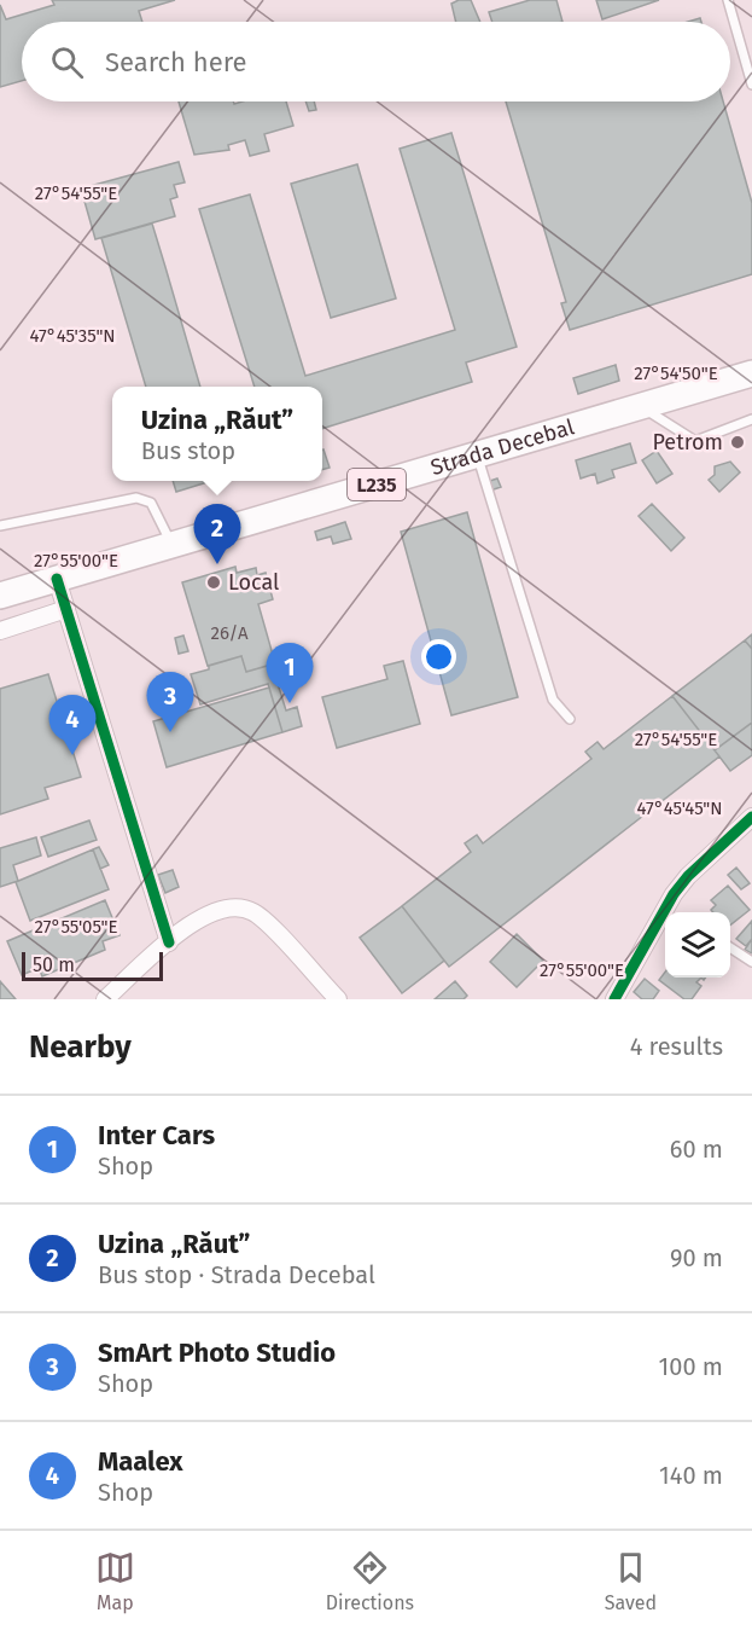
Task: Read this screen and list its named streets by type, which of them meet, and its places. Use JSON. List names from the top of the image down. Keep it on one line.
{"streets":{"main road":["Strada Decebal","L235"]},"places":["Petrom","Local"],"house_numbers":["26/A"],"scale_bar":"50 m","page":{"search":"Search here","popup":["Uzina „Răut”","Bus stop"],"pins":["2","1","3","4"],"scale":"50 m","heading":["Nearby","4 results"],"list":[{"mark":"1","name":"Inter Cars","note":"Shop","value":"60 m"},{"mark":"2","name":"Uzina „Răut”","note":"Bus stop · Strada Decebal","value":"90 m"},{"mark":"3","name":"SmArt Photo Studio","note":"Shop","value":"100 m"},{"mark":"4","name":"Maalex","note":"Shop","value":"140 m"}],"nav":["Map","Directions","Saved"]},"coordinates":["27°54'55\"E","47°45'35\"N","27°54'50\"E","27°55'00\"E","47°45'45\"N","27°55'05\"E"]}
